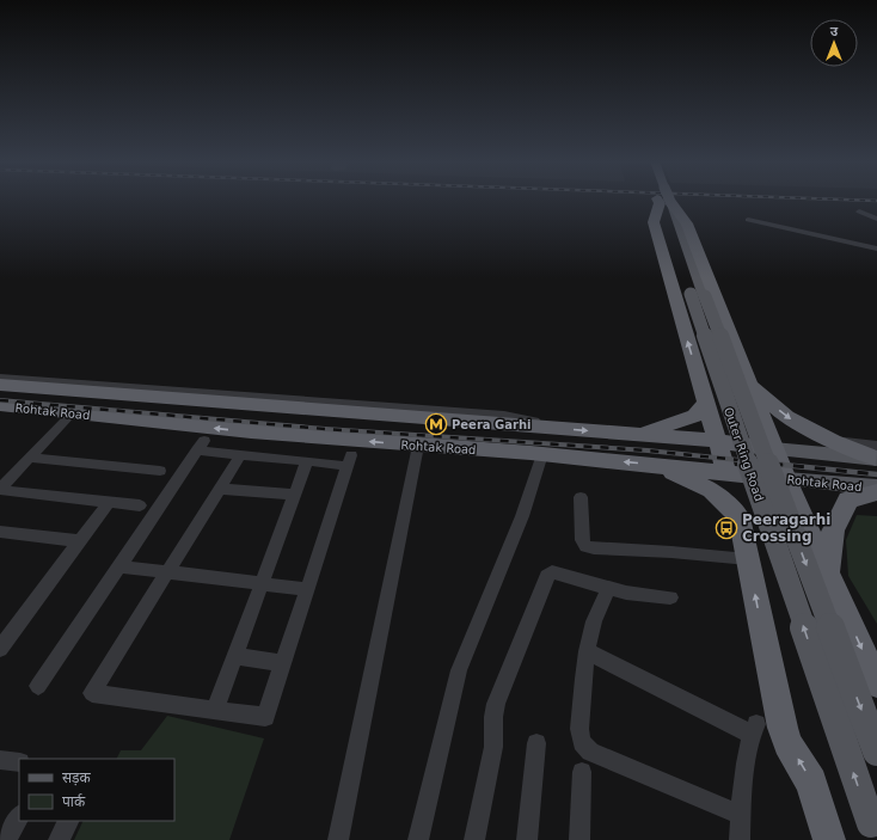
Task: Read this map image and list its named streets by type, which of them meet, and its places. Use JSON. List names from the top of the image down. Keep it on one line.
{"streets":{"highway":["Rohtak Road","Outer Ring Road"]},"crossings":[["Rohtak Road","Outer Ring Road"]],"places":{"metro station":["Peera Garhi"],"bus stop":["Peeragarhi Crossing"]},"legend":["सड़क","पार्क"],"north":"top"}
